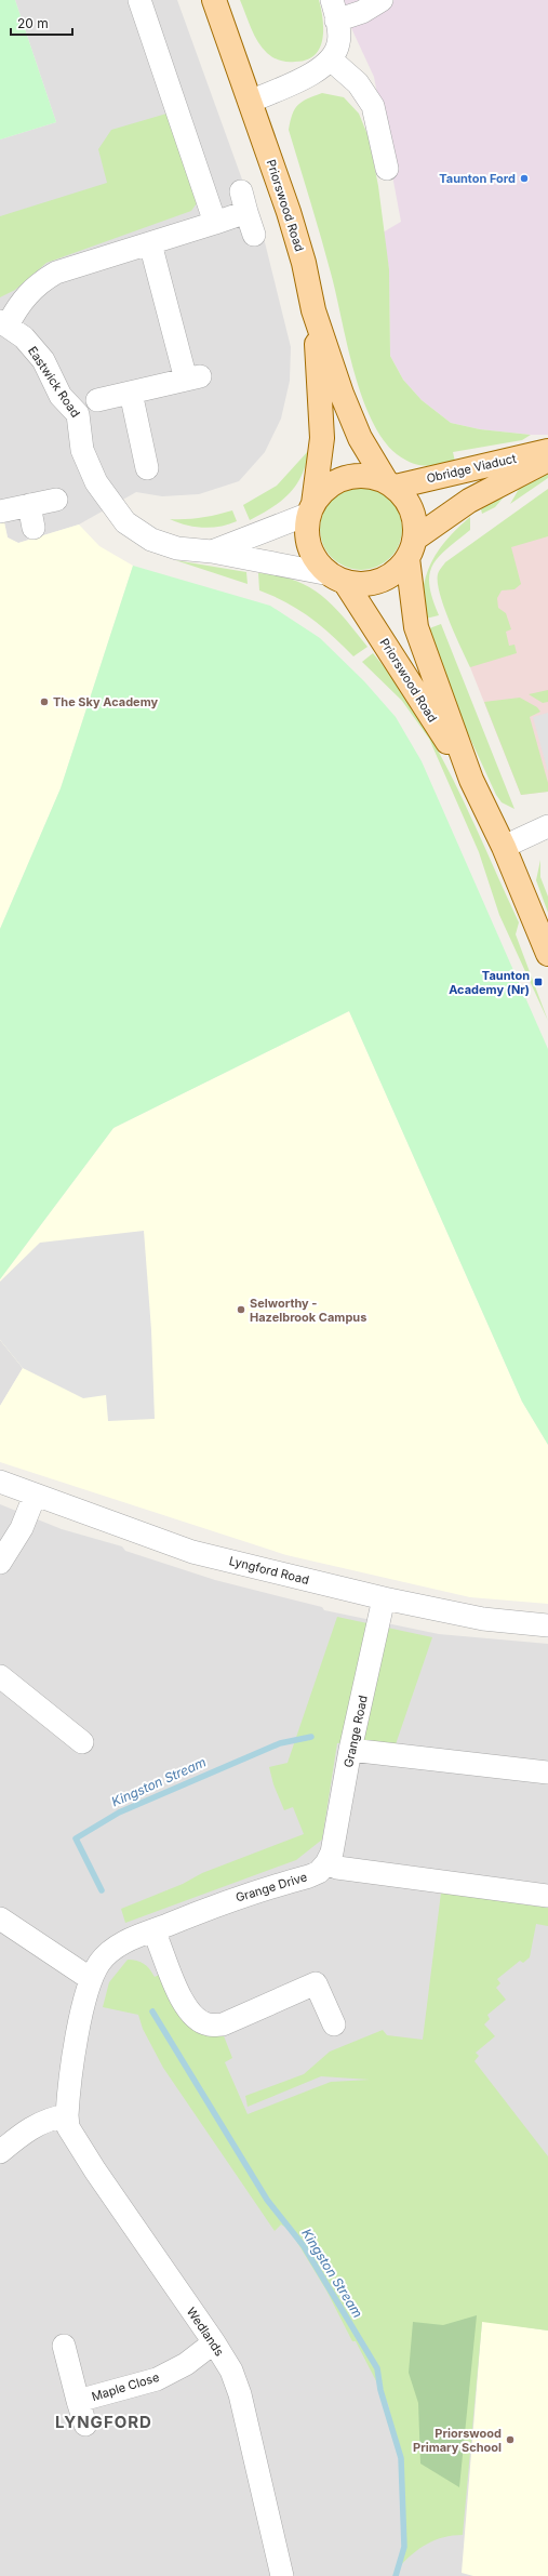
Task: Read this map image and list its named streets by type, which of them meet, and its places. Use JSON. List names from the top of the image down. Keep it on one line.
{"streets":{"main road":["Priorswood Road","Obridge Viaduct"],"street":["Eastwick Road","Lyngford Road","Grange Road","Grange Drive","Wedlands","Maple Close"]},"crossings":[["Priorswood Road","Eastwick Road"],["Priorswood Road","Obridge Viaduct"],["Eastwick Road","Obridge Viaduct"],["Lyngford Road","Grange Road"],["Grange Road","Grange Drive"],["Grange Drive","Wedlands"],["Wedlands","Maple Close"]],"districts":["LYNGFORD"],"water":["Kingston Stream"],"places":{"other":["Taunton Ford","The Sky Academy","Selworthy - Hazelbrook Campus","Priorswood Primary School"],"transit":["Taunton Academy (Nr)"]},"scale_bar":"20 m"}
